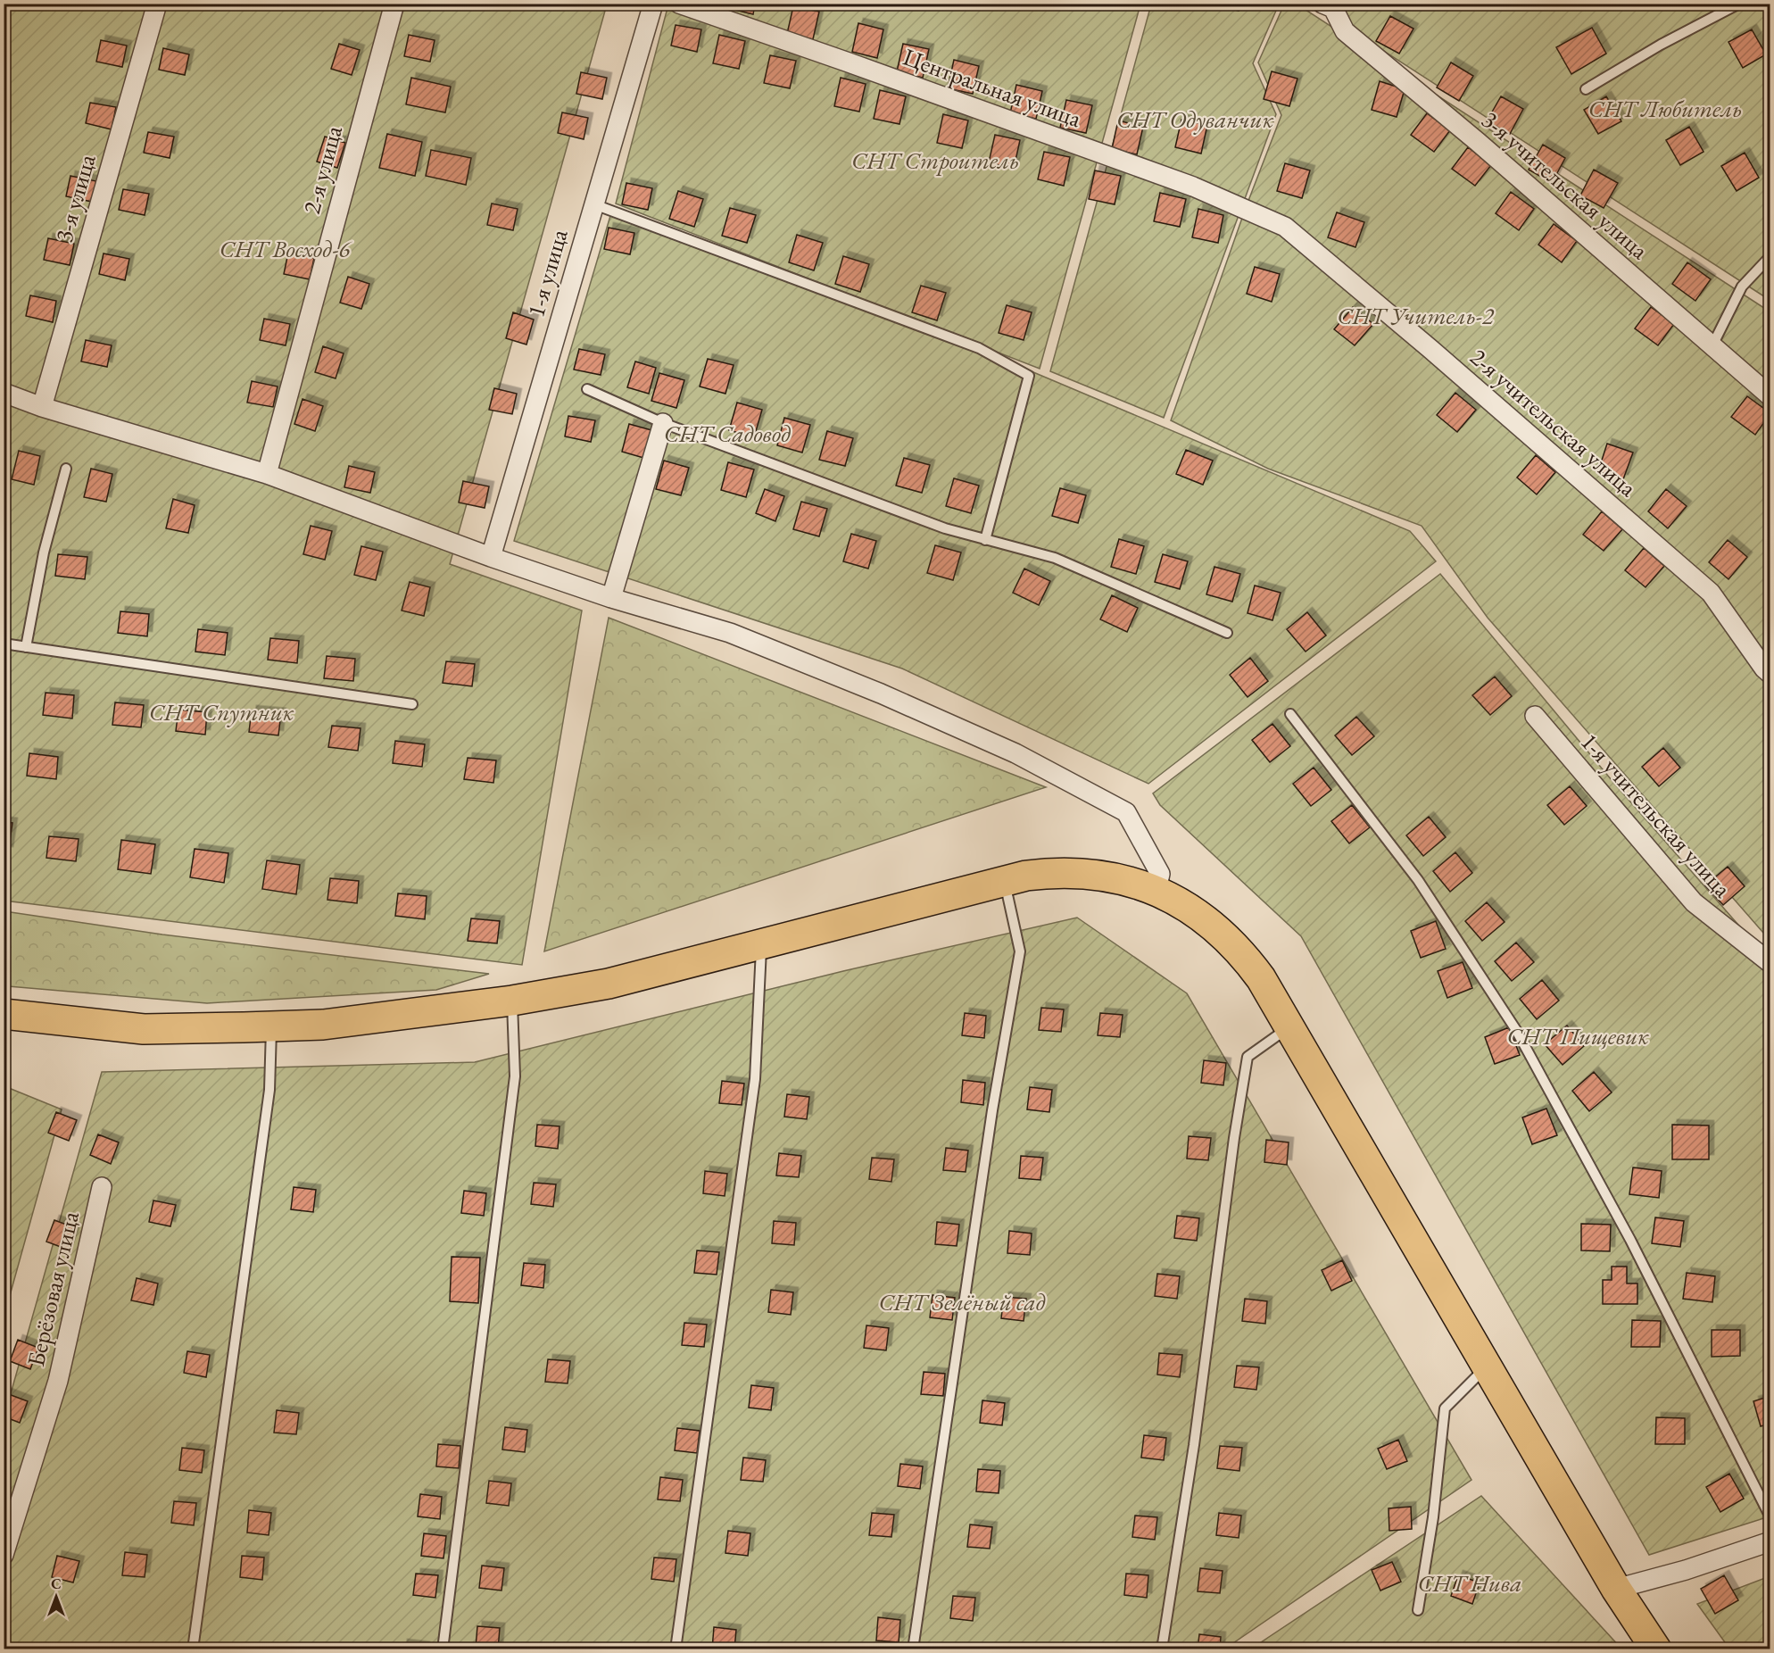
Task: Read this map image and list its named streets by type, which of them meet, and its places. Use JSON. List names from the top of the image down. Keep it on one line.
{"streets":{"street":["Центральная улица","2-я улица","3-я учительская улица","3-я улица","1-я улица","2-я учительская улица","1-я учительская улица","Берёзовая улица"]},"crossings":[["Центральная улица","2-я учительская улица"]],"parks":["СНТ Любитель","СНТ Одуванчик","СНТ Строитель","СНТ Восход-6","СНТ Учитель-2","СНТ Садовод","СНТ Спутник","СНТ Пищевик","СНТ Зелёный сад","СНТ Нива"],"north":"top"}
